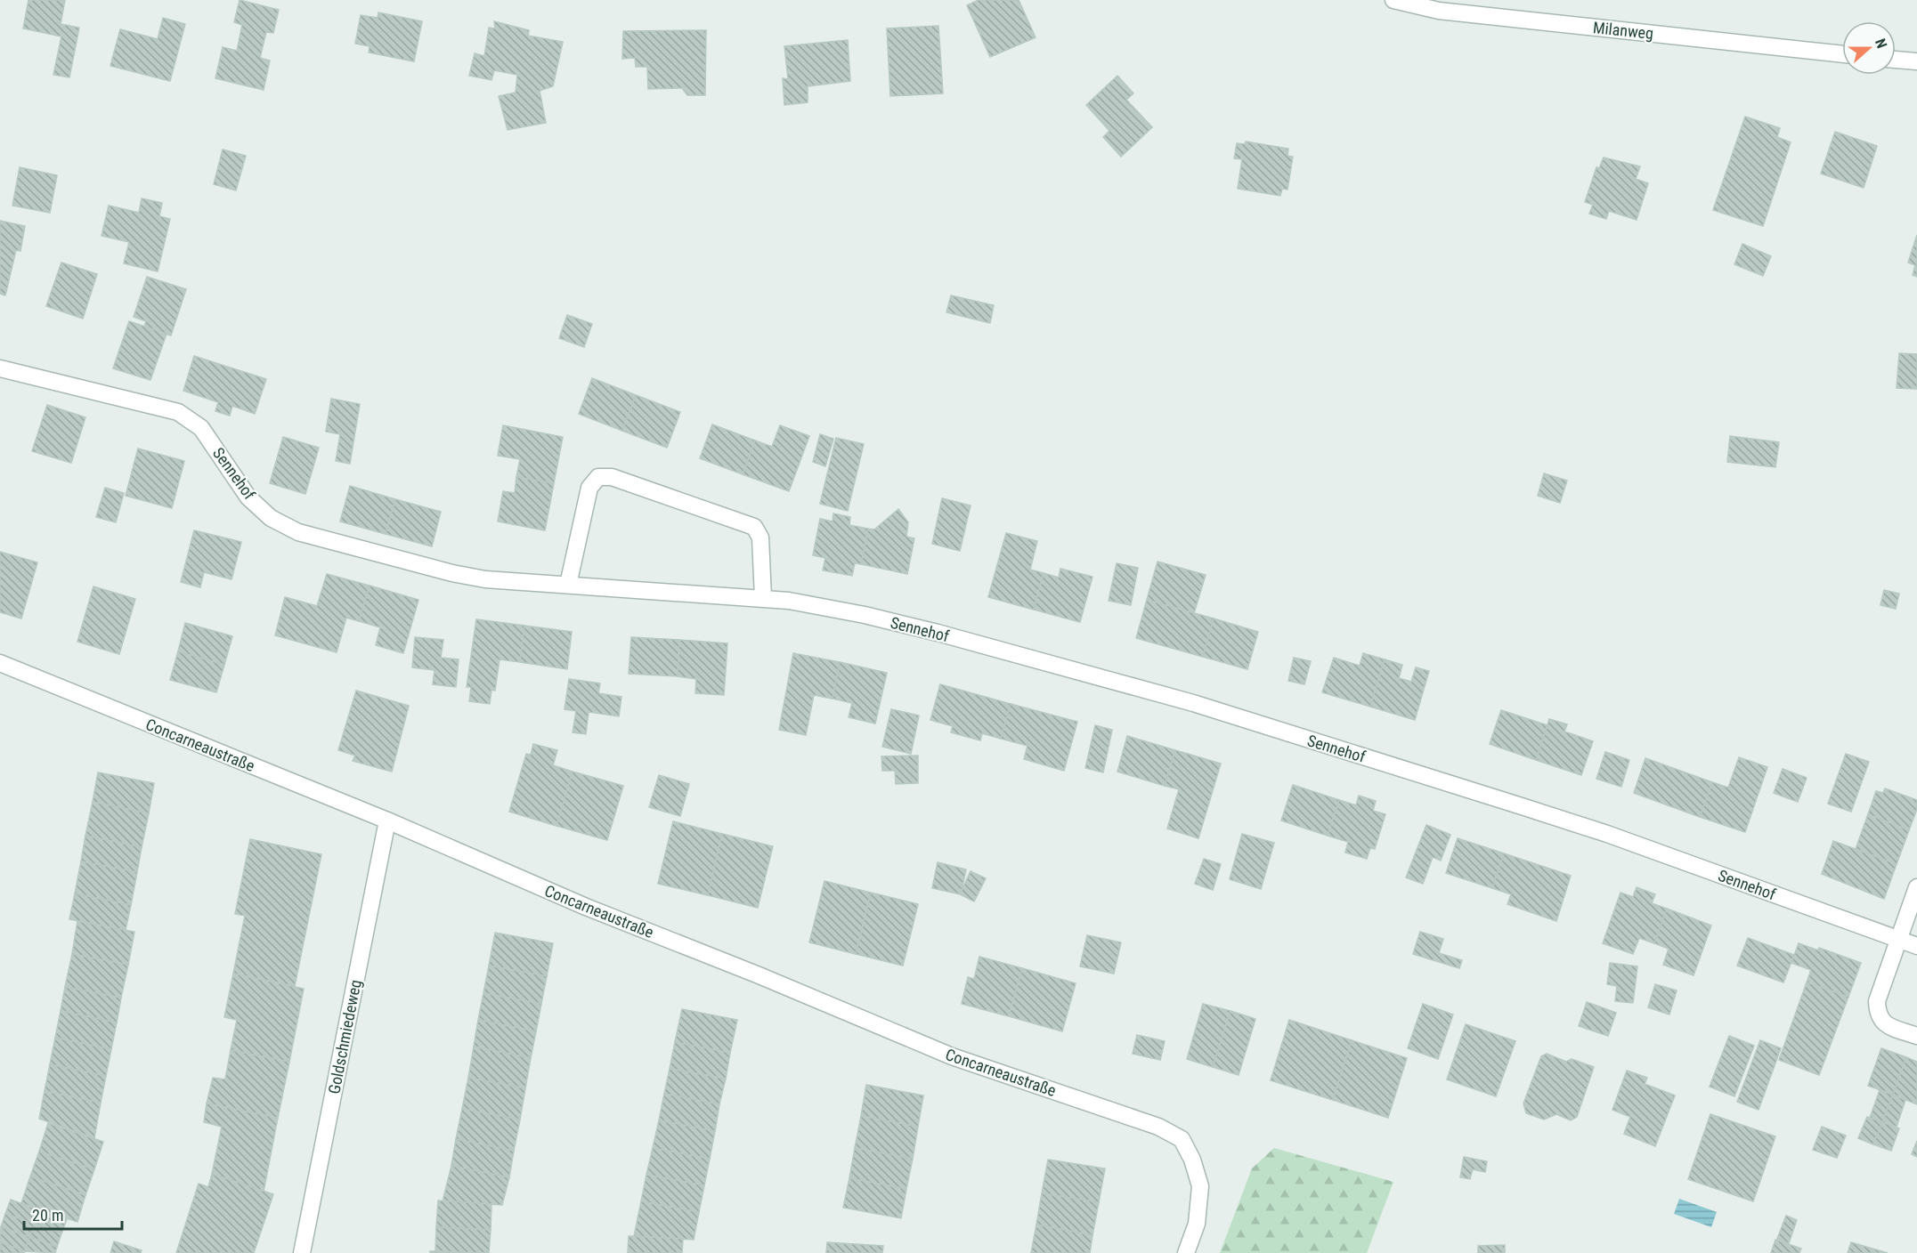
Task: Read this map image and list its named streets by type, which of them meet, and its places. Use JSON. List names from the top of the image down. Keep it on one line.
{"streets":{"street":["Milanweg","Sennehof","Concarneaustraße","Goldschmiedeweg"]},"crossings":[["Concarneaustraße","Goldschmiedeweg"]],"scale_bar":"20 m","north":"right"}
